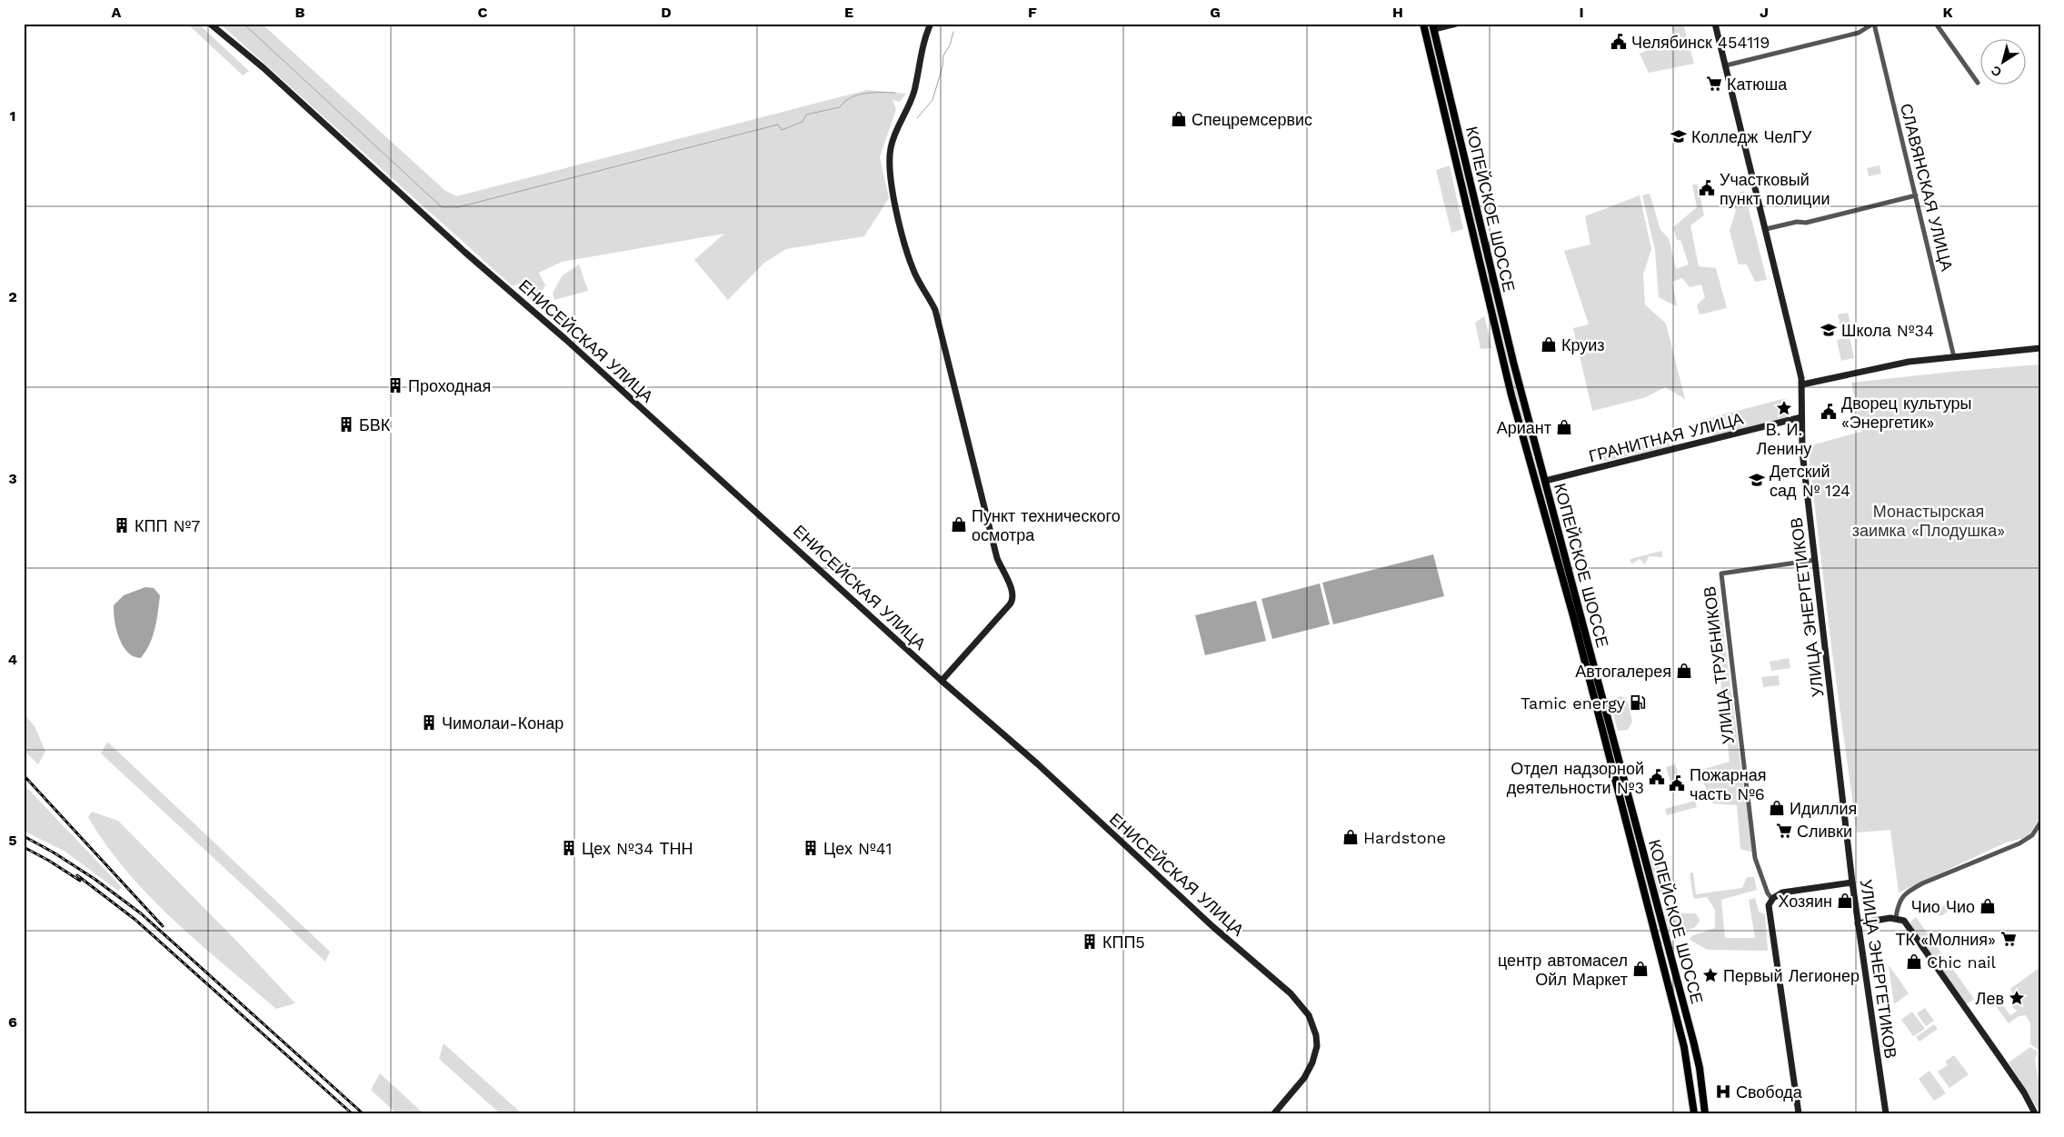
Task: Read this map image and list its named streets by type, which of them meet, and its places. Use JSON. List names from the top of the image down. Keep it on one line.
{"streets":{"main road":["КОПЕЙСКОЕ ШОССЕ","ГРАНИТНАЯ УЛИЦА"],"street":["СЛАВЯНСКАЯ УЛИЦА","ЕНИСЕЙСКАЯ УЛИЦА","УЛИЦА ЭНЕРГЕТИКОВ","УЛИЦА ТРУБНИКОВ"]},"crossings":[["КОПЕЙСКОЕ ШОССЕ","ГРАНИТНАЯ УЛИЦА"],["ГРАНИТНАЯ УЛИЦА","УЛИЦА ЭНЕРГЕТИКОВ"],["УЛИЦА ЭНЕРГЕТИКОВ","УЛИЦА ТРУБНИКОВ"]],"parks":["Монастырская заимка «Плодушка»"],"places":{"public building":["Челябинск 454119","Участковый пункт полиции","Дворец культуры «Энергетик»","Отдел надзорной деятельности №3","Пожарная часть №6"],"supermarket":["Катюша","Сливки","ТК «Молния»"],"shop":["Спецремсервис","Круиз","Ариант","Пункт технического осмотра","Автогалерея","Идиллия","Hardstone","Хозяин","Чио Чио","Chic nail","центр автомасел Ойл Маркет"],"school or university":["Колледж ЧелГУ","Школа №34","Детский сад № 124"],"building":["Проходная","БВК","КПП №7","Чимолаи-Конар","Цех №34 ТНН","Цех №41","КПП5"],"place":["В. И. Ленину","Первый Легионер","Лев"],"fuel station":["Tamic energy"],"hospital":["Свобода"]},"north":"bottom left","grid":{"columns":["A","B","C","D","E","F","G","H","I","J","K"],"rows":["1","2","3","4","5","6"]}}
